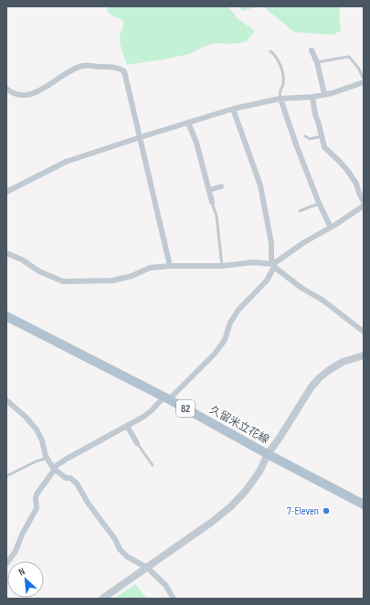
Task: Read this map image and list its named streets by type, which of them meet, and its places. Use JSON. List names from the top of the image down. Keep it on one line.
{"streets":{"main road":["82","久留米立花線"]},"places":["7-Eleven"],"north":"top left"}
